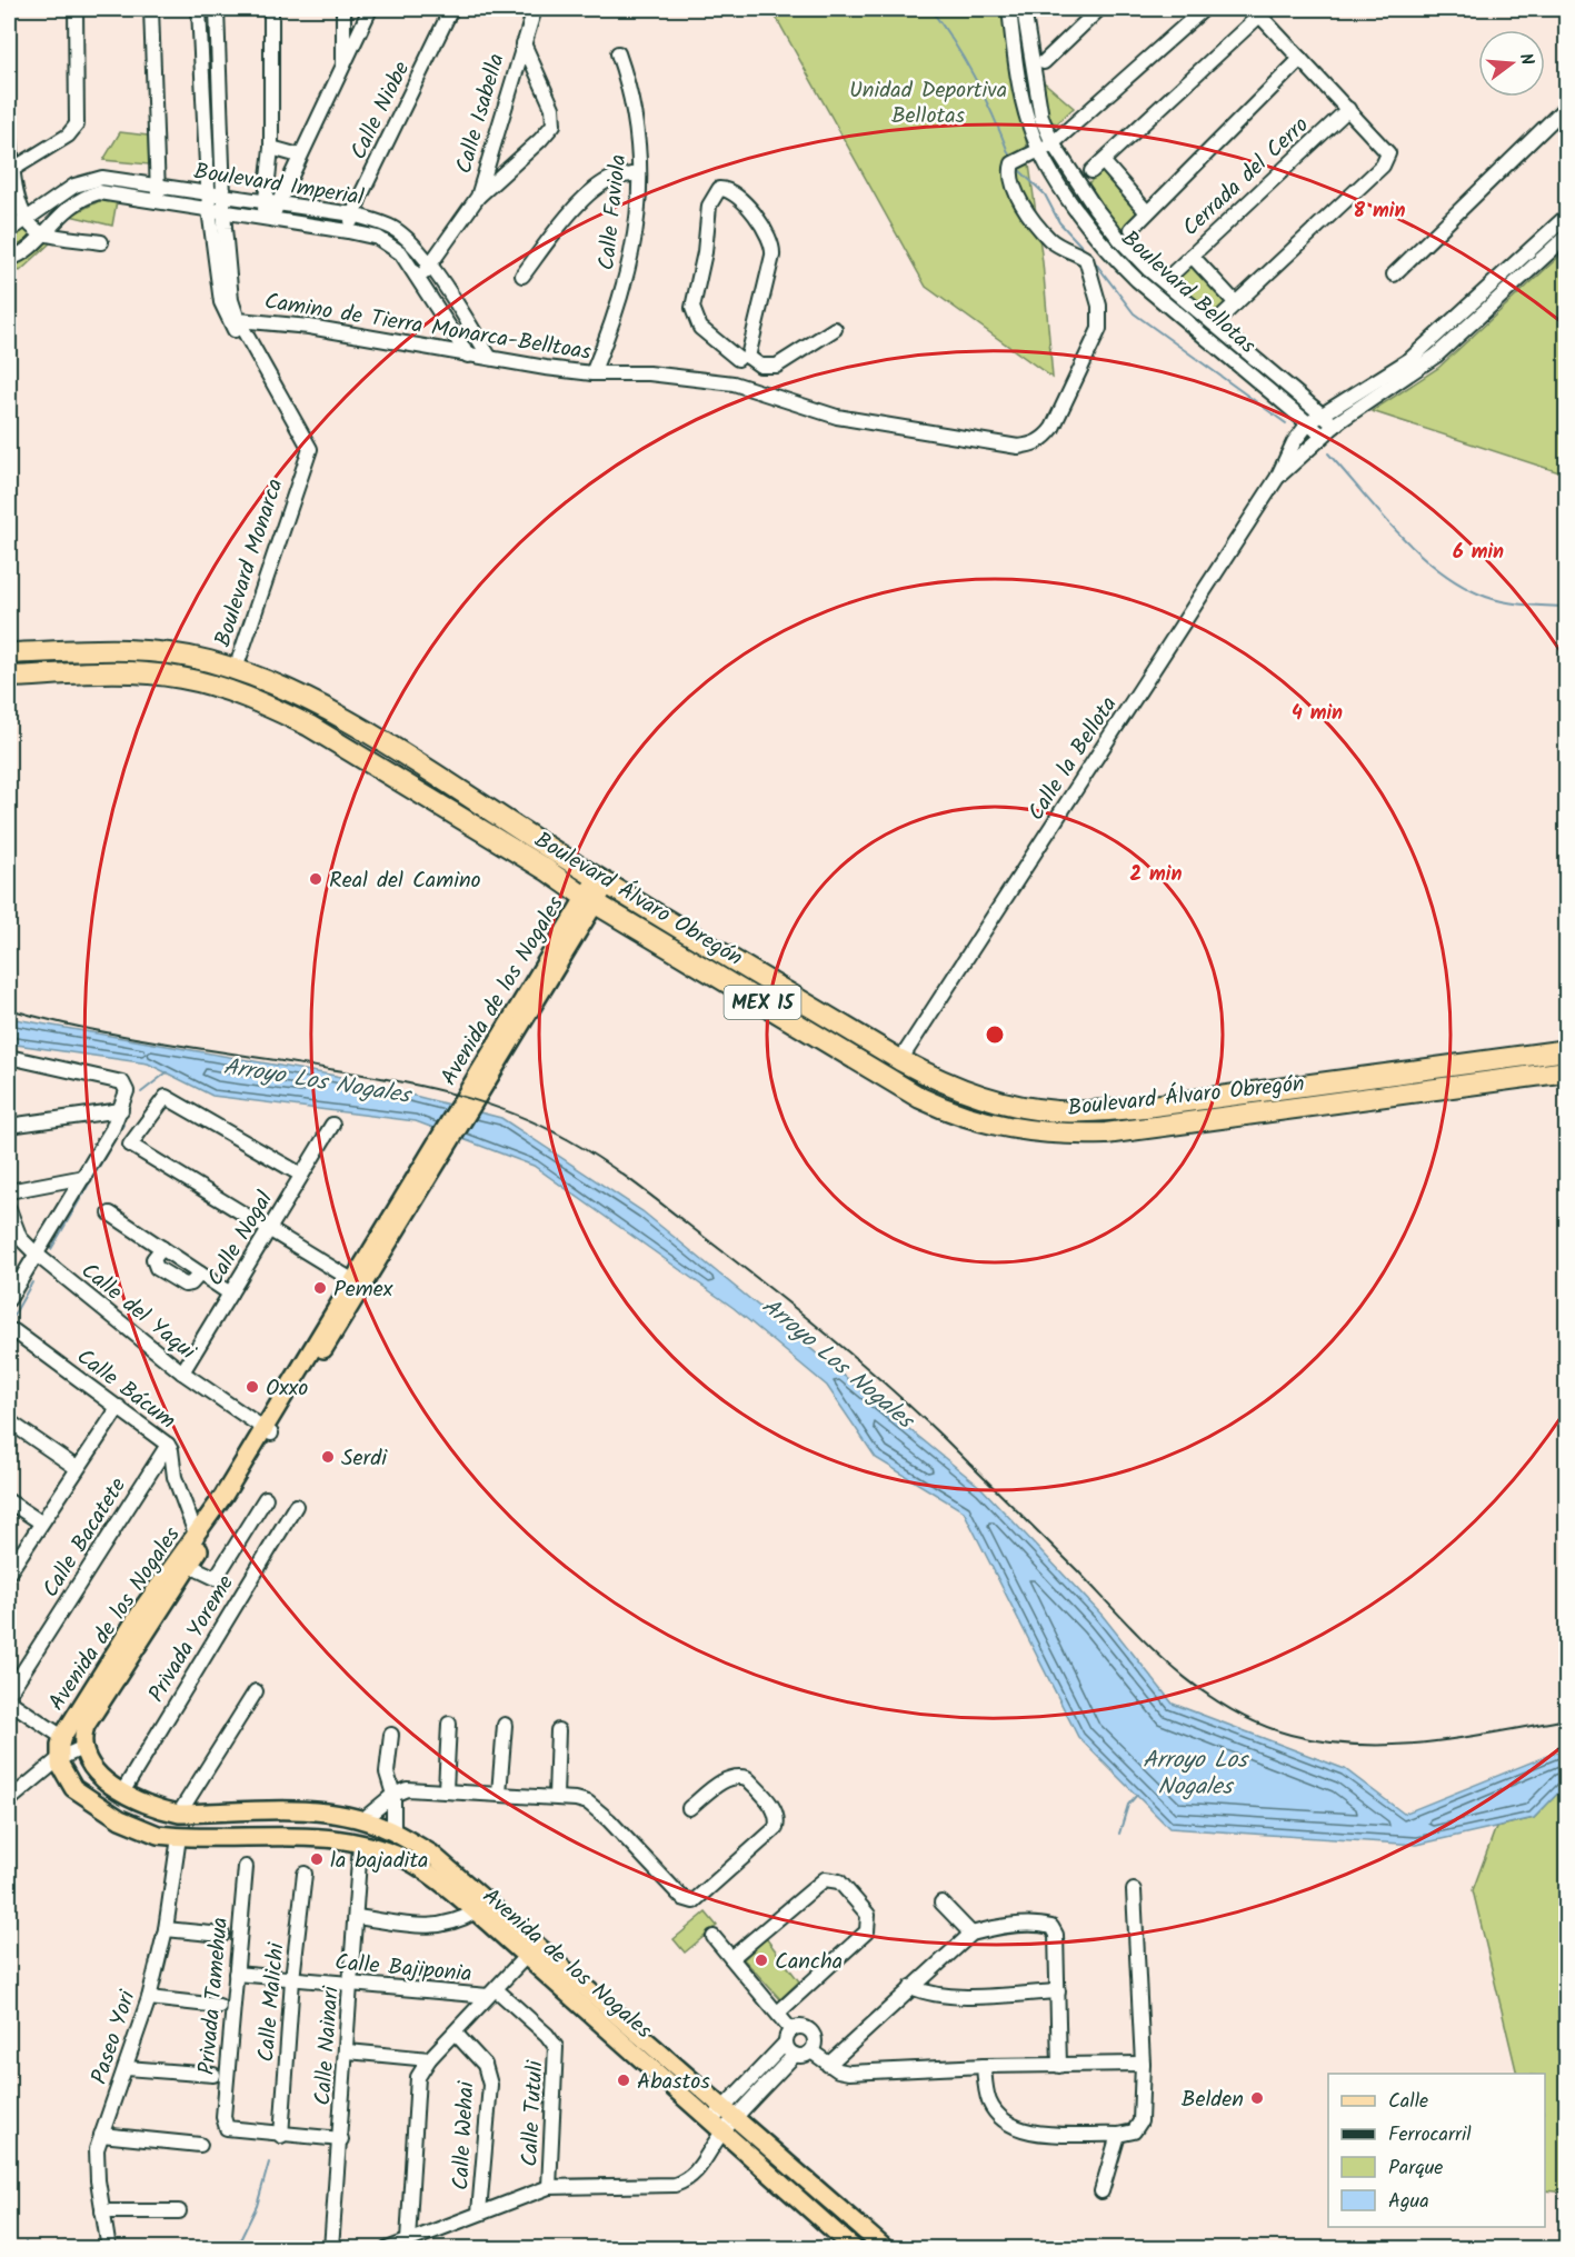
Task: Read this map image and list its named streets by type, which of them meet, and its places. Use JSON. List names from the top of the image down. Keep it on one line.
{"streets":{"highway":["Boulevard Álvaro Obregón","MEX 15"],"main road":["Avenida de los Nogales"],"street":["Calle Niobe","Calle Isabella","Cerrada del Cerro","Boulevard Imperial","Calle Faviola","Boulevard Bellotas","Camino de Tierra Monarca-Belltoas","Boulevard Monarca","Calle la Bellota","Calle Nogal","Calle del Yaqui","Calle Bácum","Calle Bacatete","Privada Yoreme","Calle Bajiponia","Privada Tamehua","Calle Malichi","Paseo Yori","Calle Nainari","Calle Tutuli","Calle Wehai"]},"crossings":[["Calle Niobe","Boulevard Imperial"],["Calle Isabella","Boulevard Imperial"],["Cerrada del Cerro","Boulevard Bellotas"],["Boulevard Imperial","Camino de Tierra Monarca-Belltoas"],["Boulevard Imperial","Boulevard Monarca"],["Calle Faviola","Camino de Tierra Monarca-Belltoas"],["Boulevard Bellotas","Camino de Tierra Monarca-Belltoas"],["Boulevard Bellotas","Calle la Bellota"],["Camino de Tierra Monarca-Belltoas","Boulevard Monarca"],["Boulevard Monarca","Boulevard Álvaro Obregón"],["Calle la Bellota","Boulevard Álvaro Obregón"],["Boulevard Álvaro Obregón","Avenida de los Nogales"],["Avenida de los Nogales","Calle del Yaqui"],["Avenida de los Nogales","Calle Bácum"],["Avenida de los Nogales","Calle Bacatete"],["Avenida de los Nogales","Privada Yoreme"],["Avenida de los Nogales","Paseo Yori"],["Avenida de los Nogales","Calle Nainari"],["Calle Nogal","Calle del Yaqui"],["Calle Bácum","Calle Bacatete"],["Calle Bajiponia","Privada Tamehua"],["Calle Bajiponia","Calle Malichi"],["Calle Bajiponia","Calle Nainari"],["Calle Bajiponia","Calle Tutuli"],["Privada Tamehua","Calle Malichi"]],"water":["Arroyo Los Nogales"],"parks":["Unidad Deportiva Bellotas"],"places":["Real del Camino","Pemex","Oxxo","Serdi","la bajadita","Cancha","Abastos","Belden"],"legend":["Calle","Ferrocarril","Parque","Agua"],"north":"right","rings":["8 min","6 min","4 min","2 min"]}
